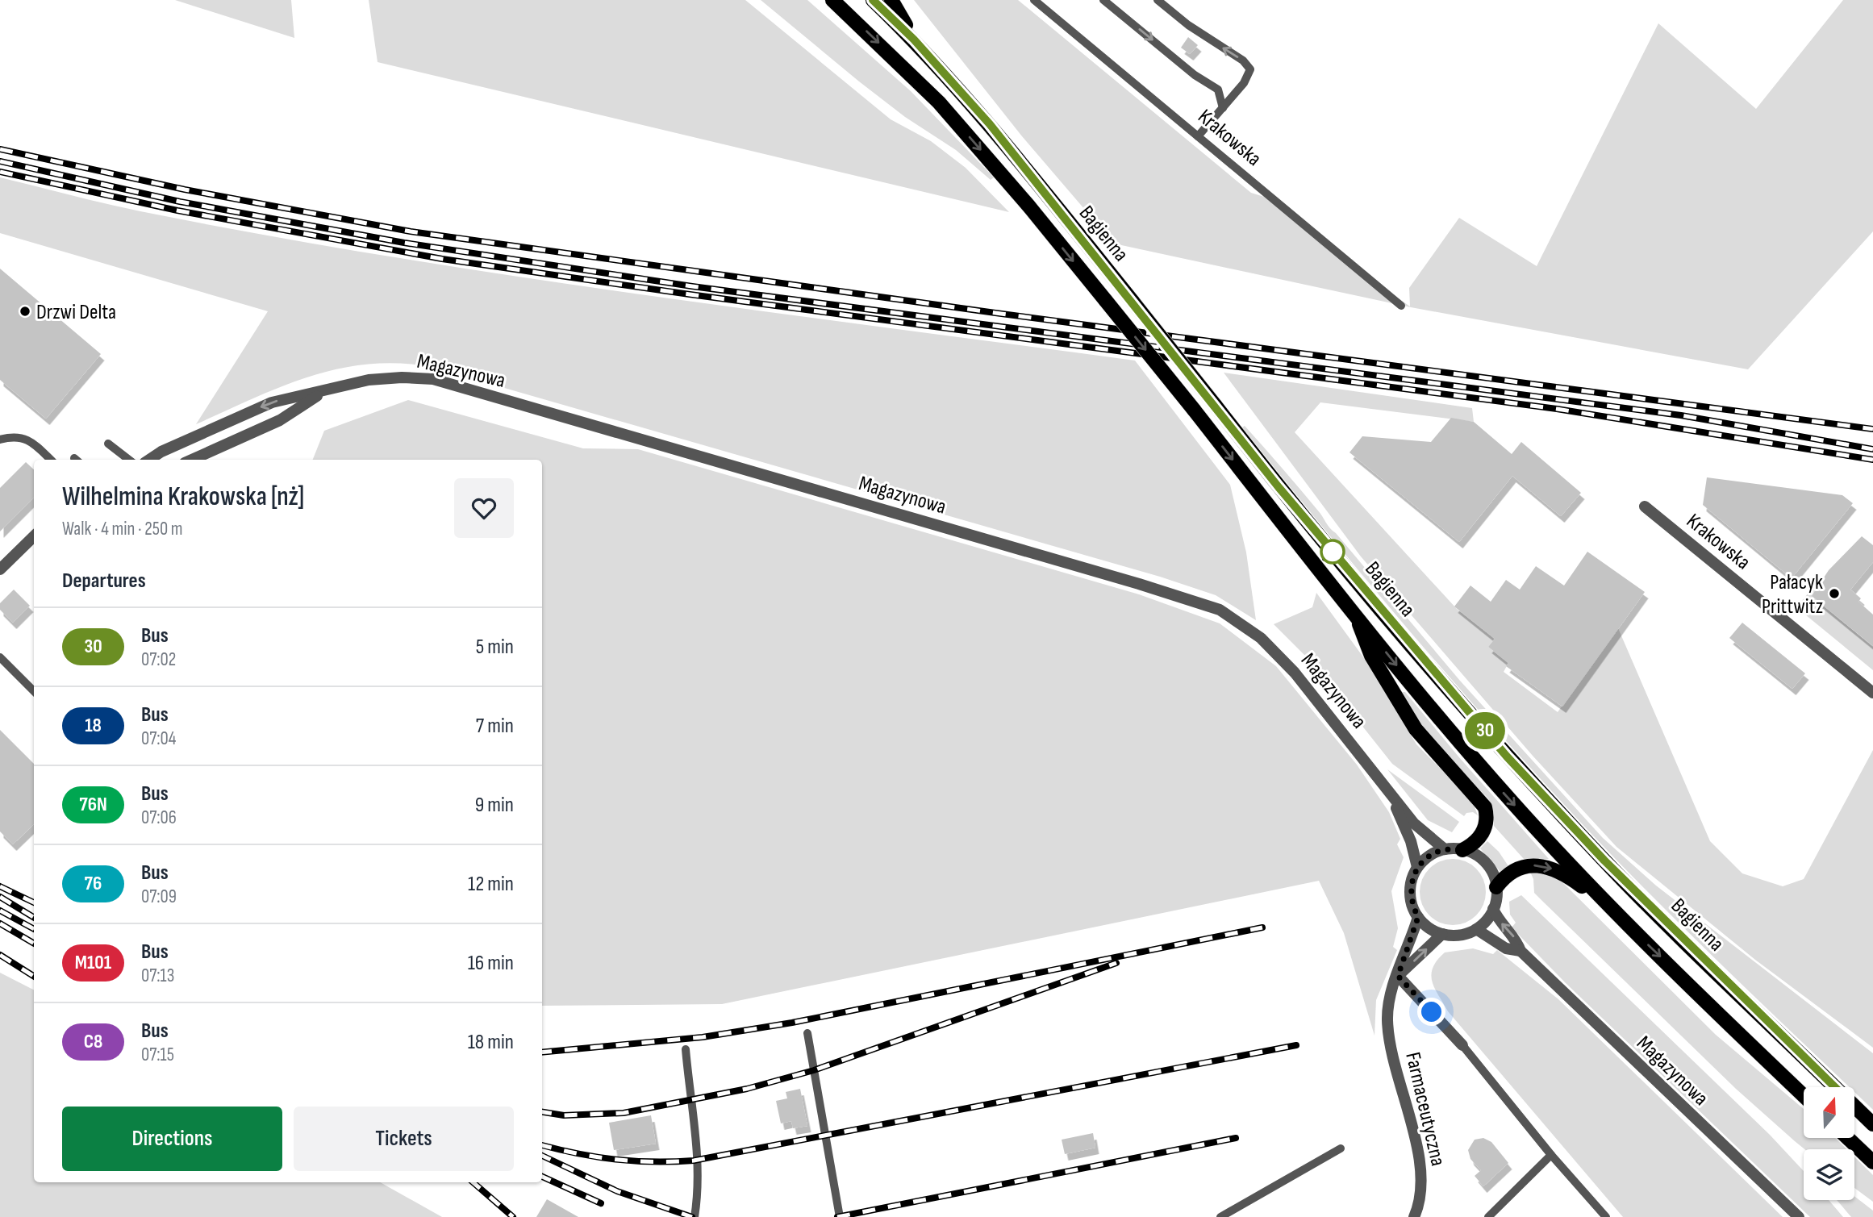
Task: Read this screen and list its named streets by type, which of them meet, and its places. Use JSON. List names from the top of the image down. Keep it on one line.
{"streets":{"main road":["Bagienna"],"street":["Krakowska","Magazynowa","Farmaceutyczna"]},"crossings":[["Magazynowa","Farmaceutyczna"]],"places":["Drzwi Delta","Pałacyk Prittwitz"],"lines":["bus line 30"],"north":"top","page":{"on_map":"30","heading":[["Wilhelmina Krakowska [nż]","Walk · 4 min · 250 m"],"Departures"],"list":[{"mark":"30","name":"Bus","note":"07:02","value":"5 min"},{"mark":"18","name":"Bus","note":"07:04","value":"7 min"},{"mark":"76N","name":"Bus","note":"07:06","value":"9 min"},{"mark":"76","name":"Bus","note":"07:09","value":"12 min"},{"mark":"M101","name":"Bus","note":"07:13","value":"16 min"},{"mark":"C8","name":"Bus","note":"07:15","value":"18 min"}],"buttons":["Directions","Tickets"]}}
